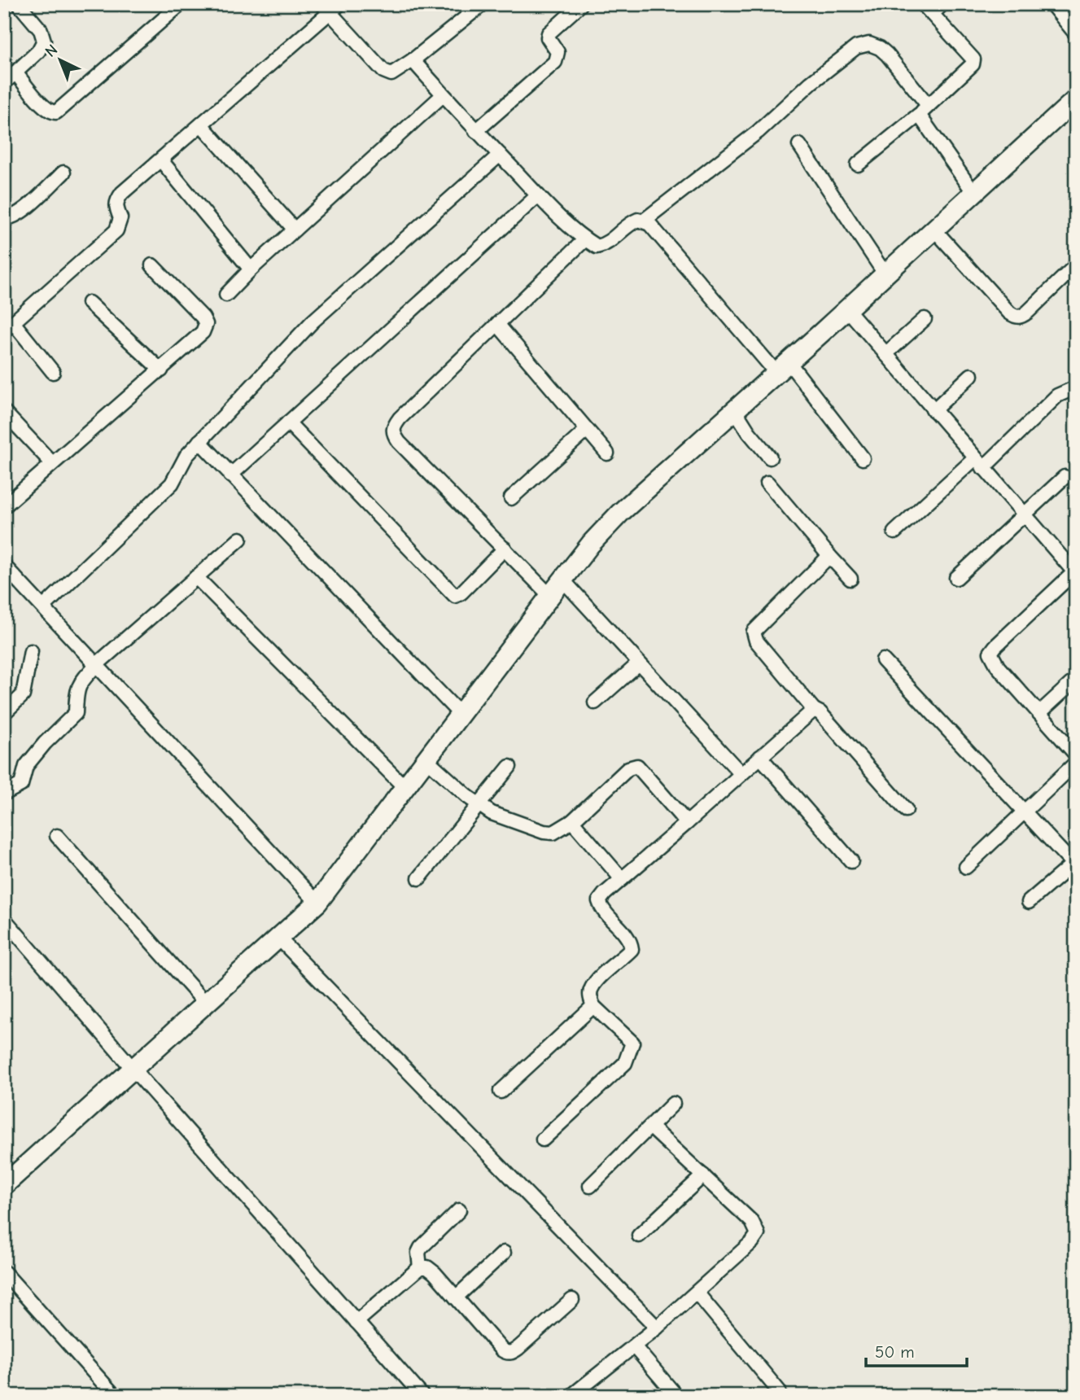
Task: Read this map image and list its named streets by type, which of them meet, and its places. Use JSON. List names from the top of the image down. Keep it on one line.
{"scale_bar":"50 m","north":"top left"}
